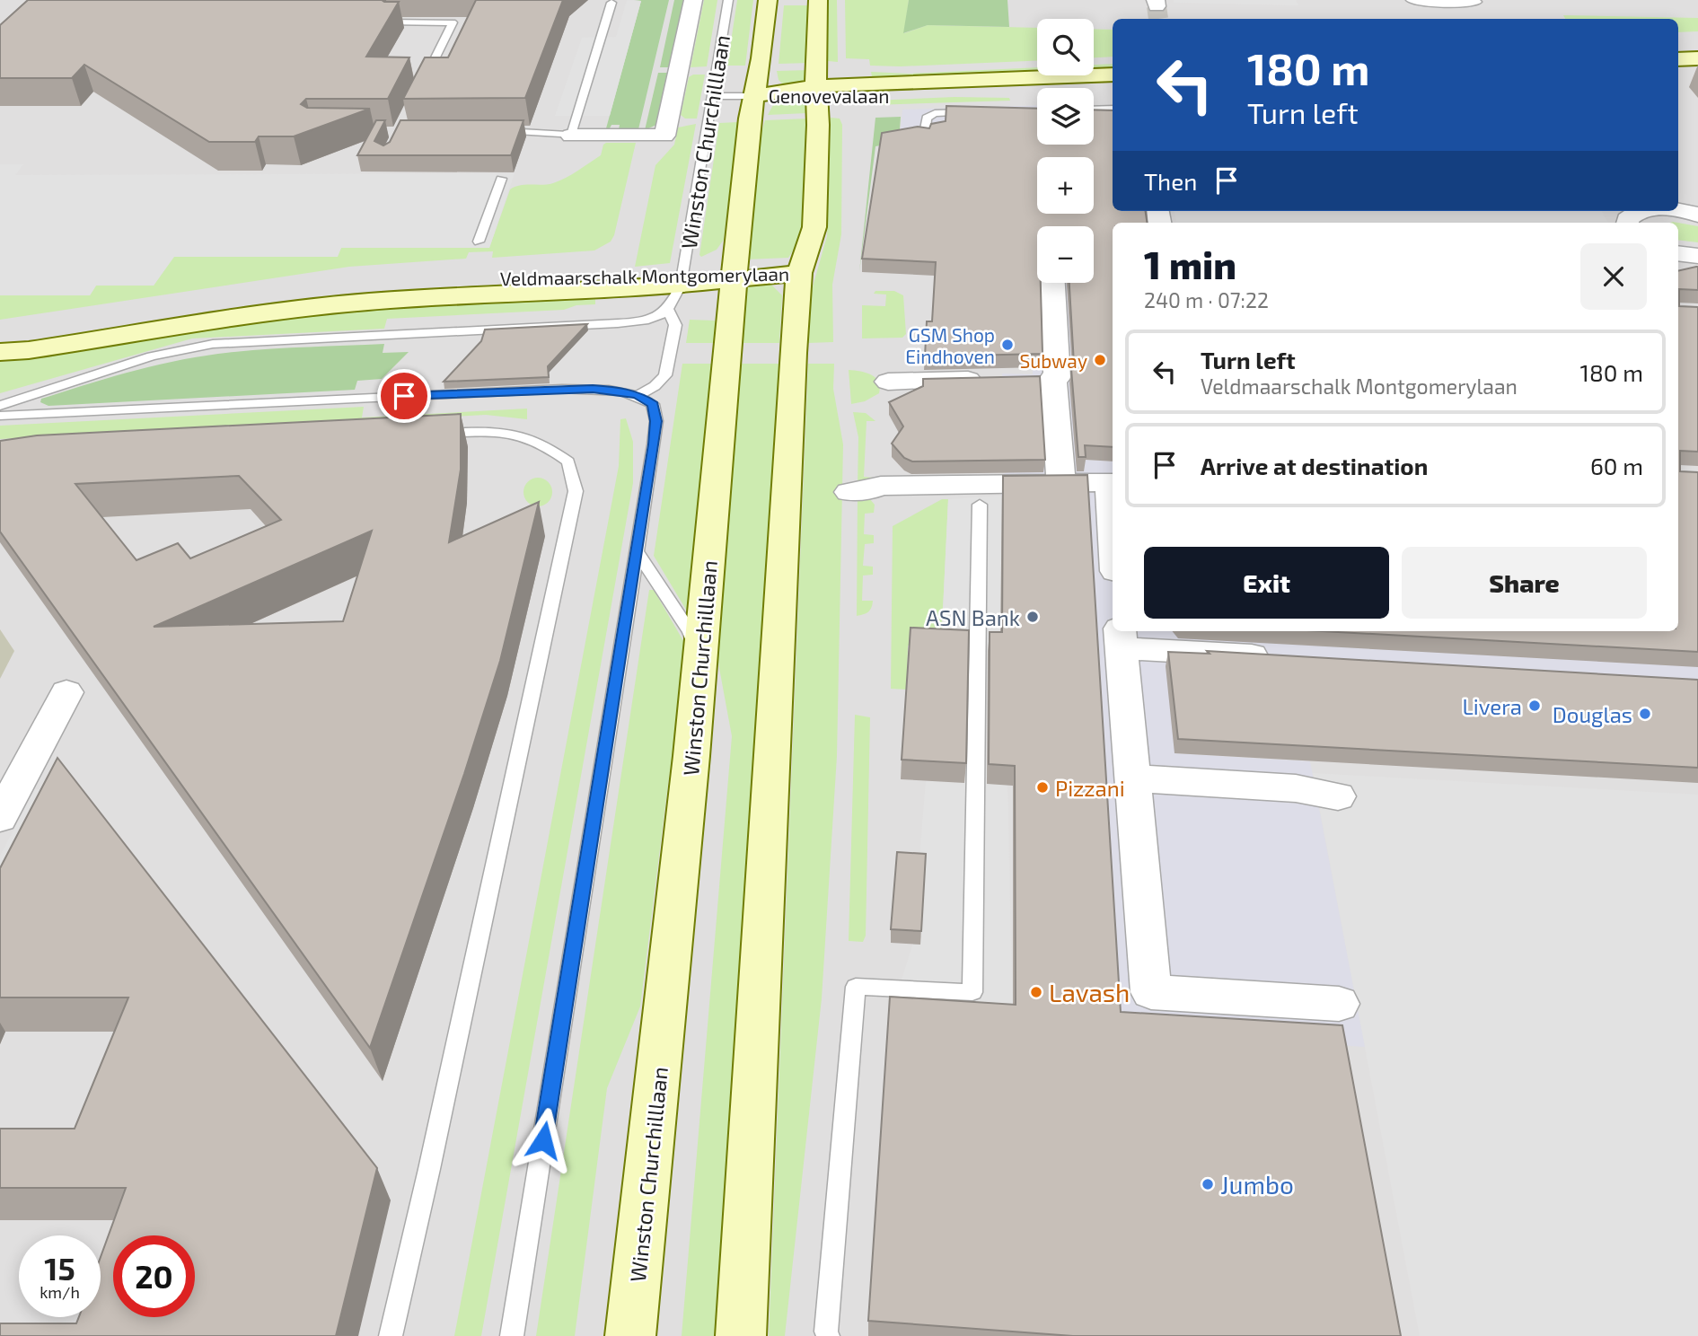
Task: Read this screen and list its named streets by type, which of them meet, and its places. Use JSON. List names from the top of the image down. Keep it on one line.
{"streets":{"main road":["Genovevalaan","Winston Churchilllaan","Veldmaarschalk Montgomerylaan"]},"crossings":[["Genovevalaan","Winston Churchilllaan"],["Winston Churchilllaan","Veldmaarschalk Montgomerylaan"]],"places":["GSM Shop Eindhoven","Subway","ASN Bank","Livera","Douglas","Pizzani","Lavash","Jumbo"],"page":{"map_buttons":["+","−"],"turn":["180 m","Turn left"],"then":"Then","heading":["1 min","240 m · 07:22"],"list":[{"name":"Turn left","note":"Veldmaarschalk Montgomerylaan","value":"180 m"},{"name":"Arrive at destination","value":"60 m"}],"buttons":["Exit","Share"],"speed":"15 km/h","limit":"20"}}
